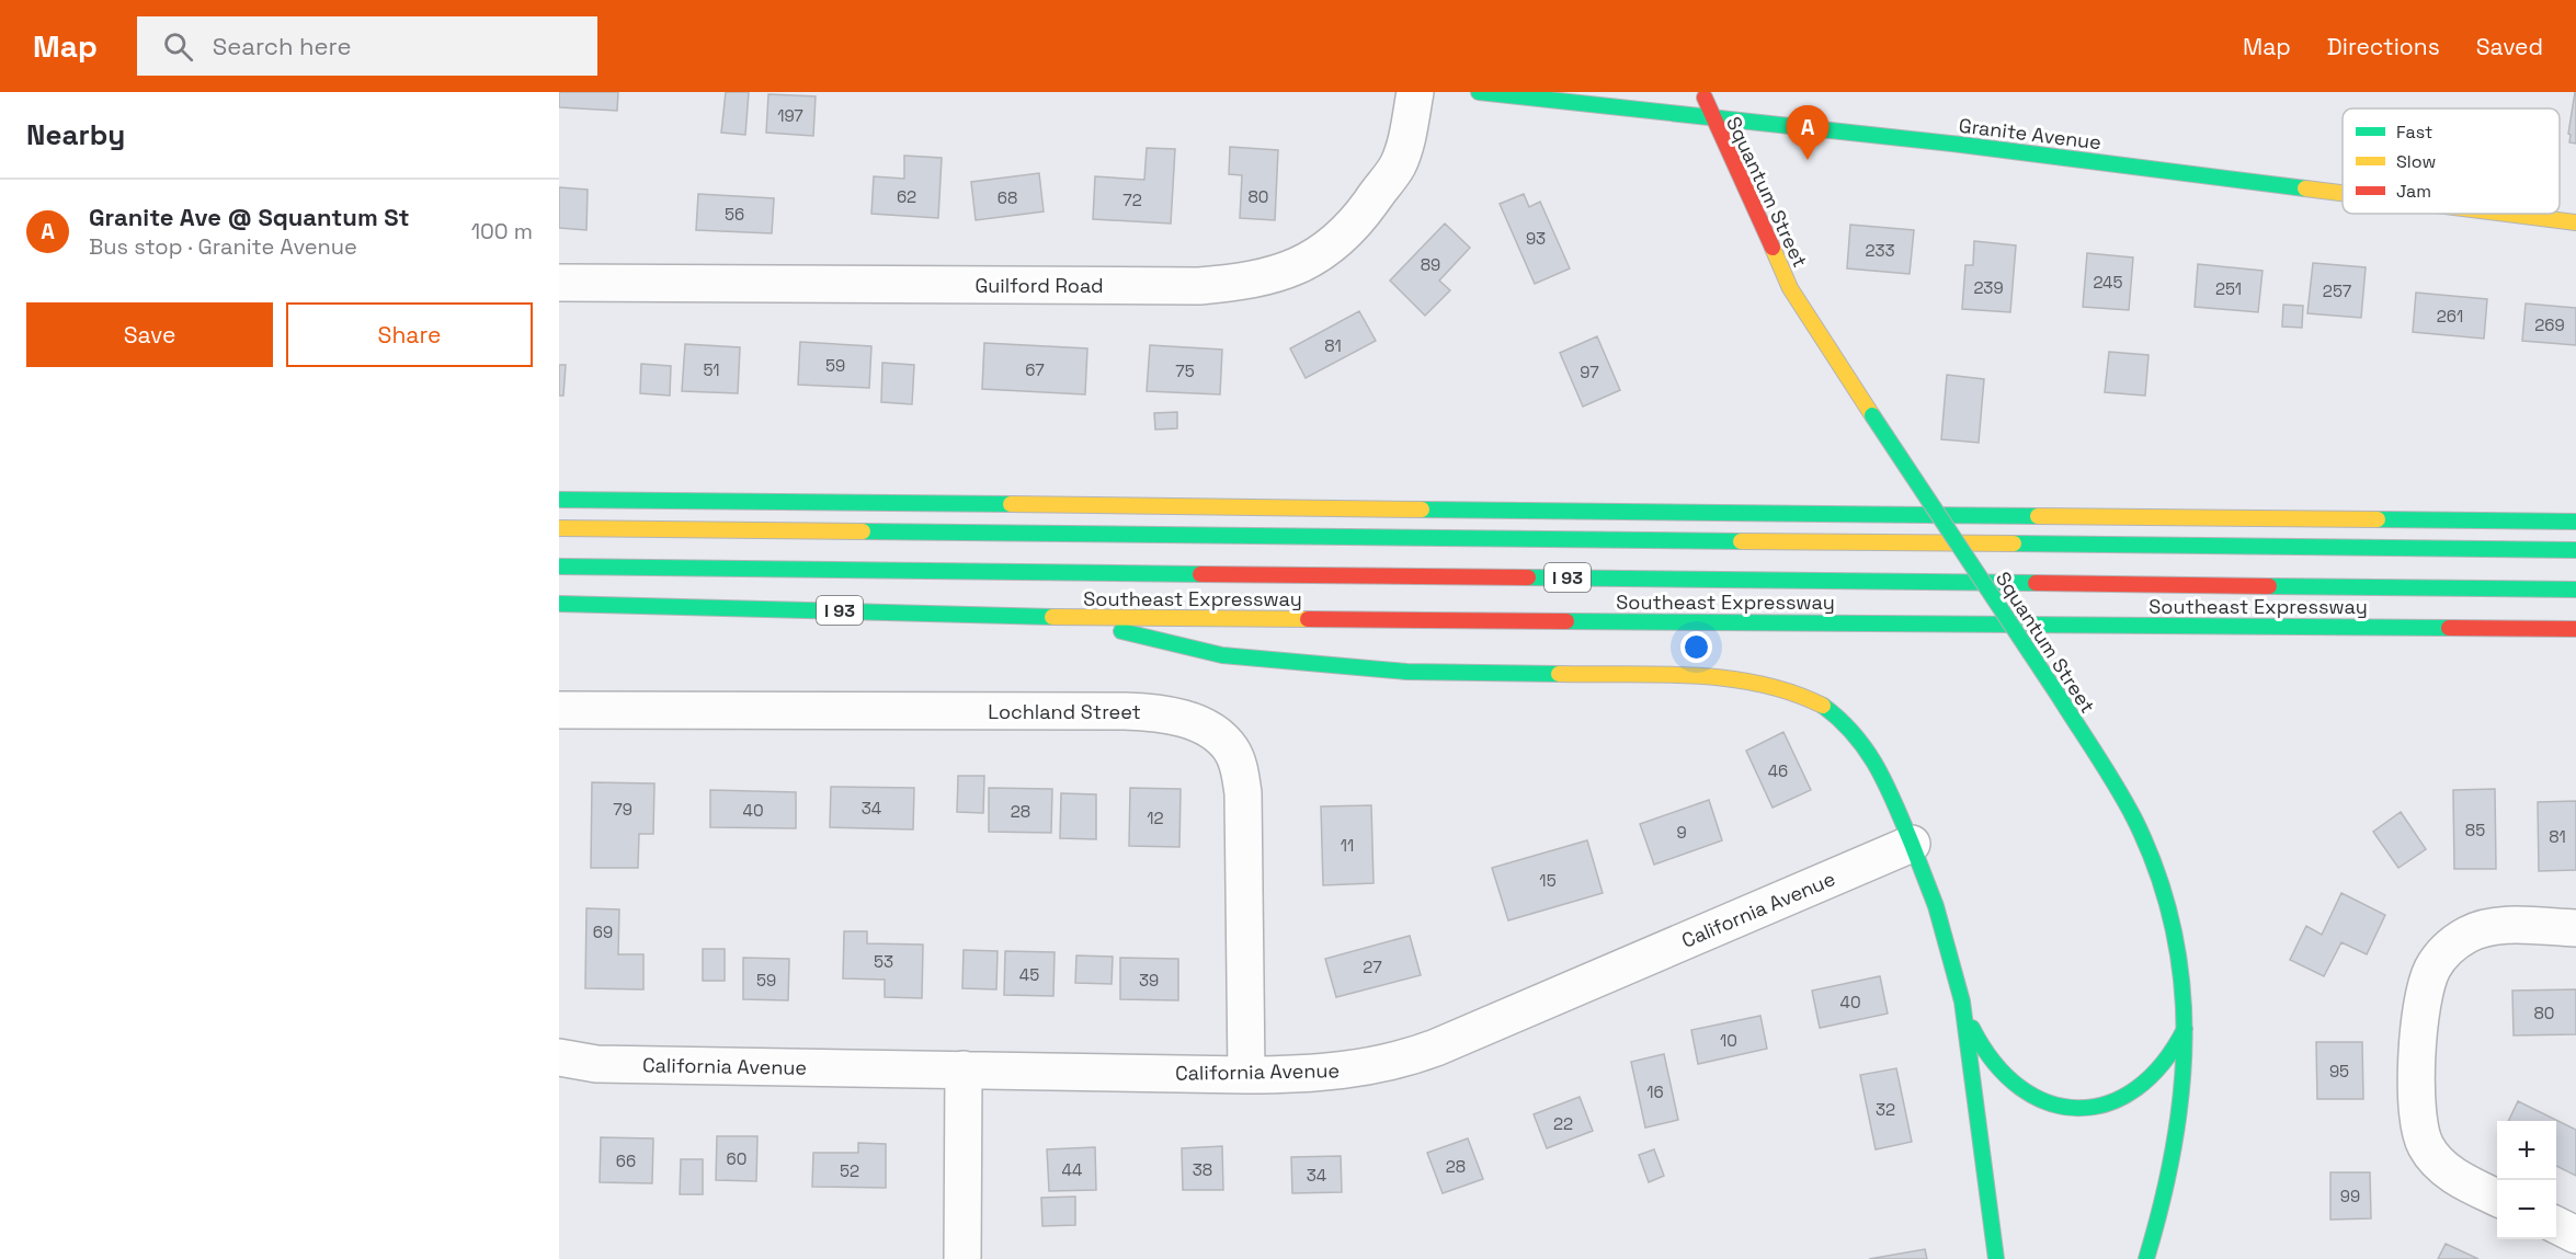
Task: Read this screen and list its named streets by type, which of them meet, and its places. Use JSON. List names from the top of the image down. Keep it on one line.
{"streets":{"main road":["Granite Avenue","Squantum Street","I 93","Southeast Expressway"],"street":["Guilford Road","Lochland Street","California Avenue"]},"crossings":[["Granite Avenue","Squantum Street"],["Lochland Street","California Avenue"]],"house_numbers":["197","62","80","68","72","56","93","233","89","245","239","251","257","261","269","81","59","51","67","75","97","46","34","79","40","28","12","85","9","81","11","15","69","53","27","45","59","39","40","80","10","95","16","32","22","60","66","28","44","38","52","34","99"],"legend":["Fast","Slow","Jam"],"page":{"header":"Map","search":"Search here","nav":["Map","Directions","Saved"],"heading":"Nearby","pins":"A","list":[{"mark":"A","name":"Granite Ave @ Squantum St","note":"Bus stop · Granite Avenue","value":"100 m"}],"buttons":["Save","Share"],"map_buttons":["+","−"]}}
